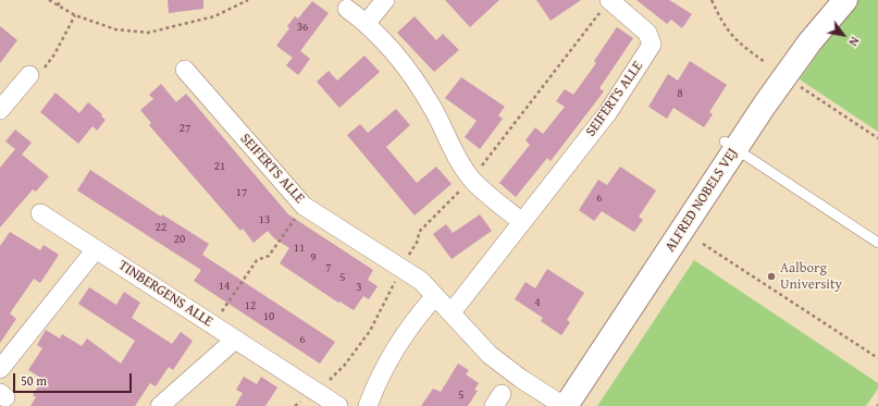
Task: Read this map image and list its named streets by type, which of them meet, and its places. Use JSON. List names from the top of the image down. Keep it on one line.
{"streets":{"street":["SEIFERTS ALLE","ALFRED NOBELS VEJ","TINBERGENS ALLE"]},"places":["Aalborg University"],"house_numbers":["36","8","27","21","17","6","13","22","20","11","9","7","5","14","3","4","12","10","6","5"],"scale_bar":"50 m","north":"bottom right"}
